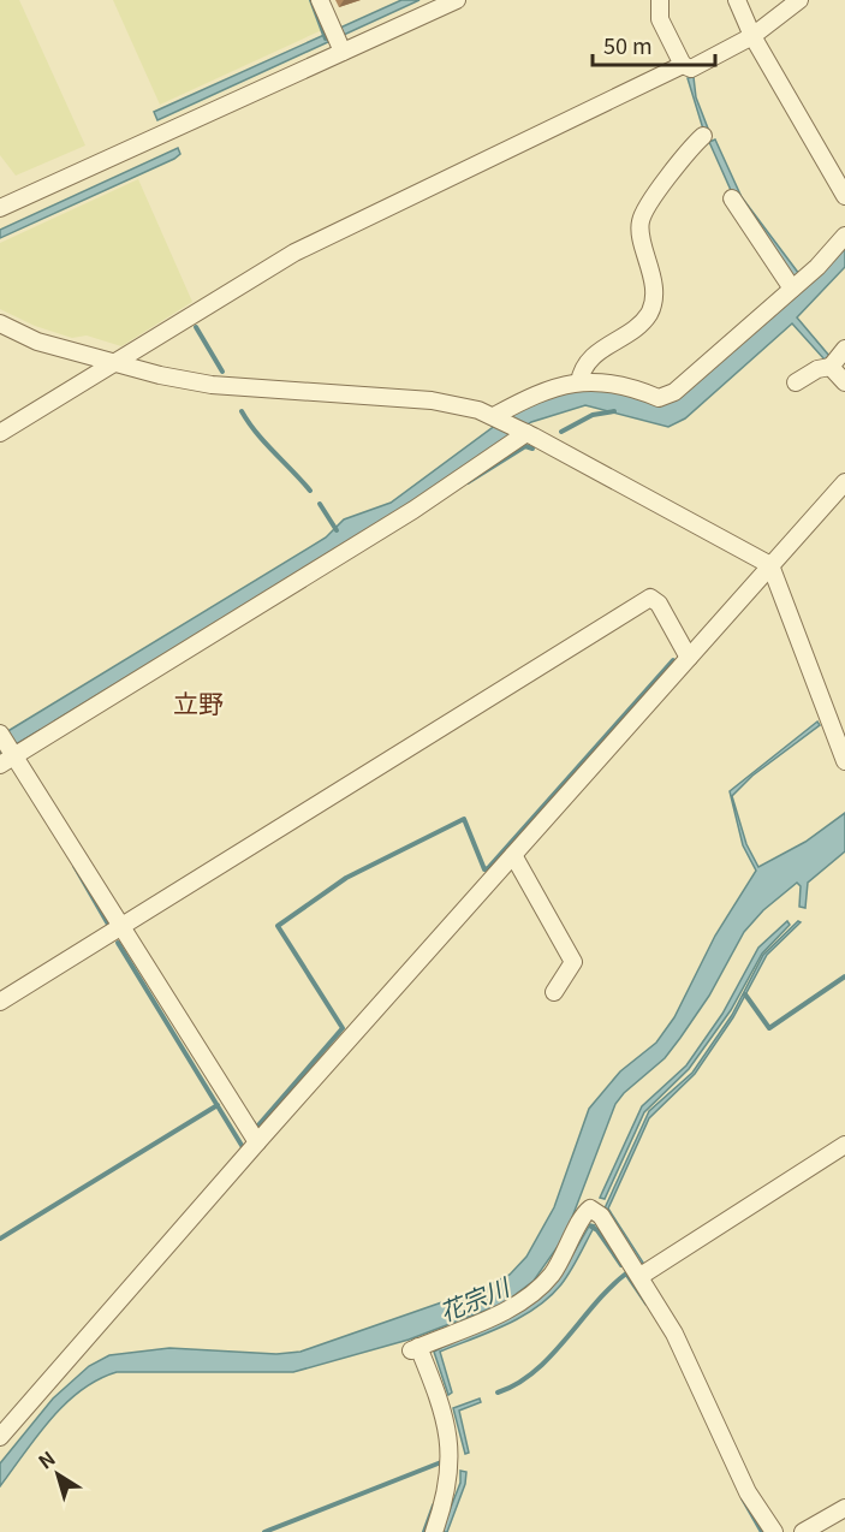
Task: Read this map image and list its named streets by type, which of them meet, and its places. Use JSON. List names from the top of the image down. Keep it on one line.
{"districts":["立野"],"water":["花宗川"],"scale_bar":"50 m","north":"top left"}
